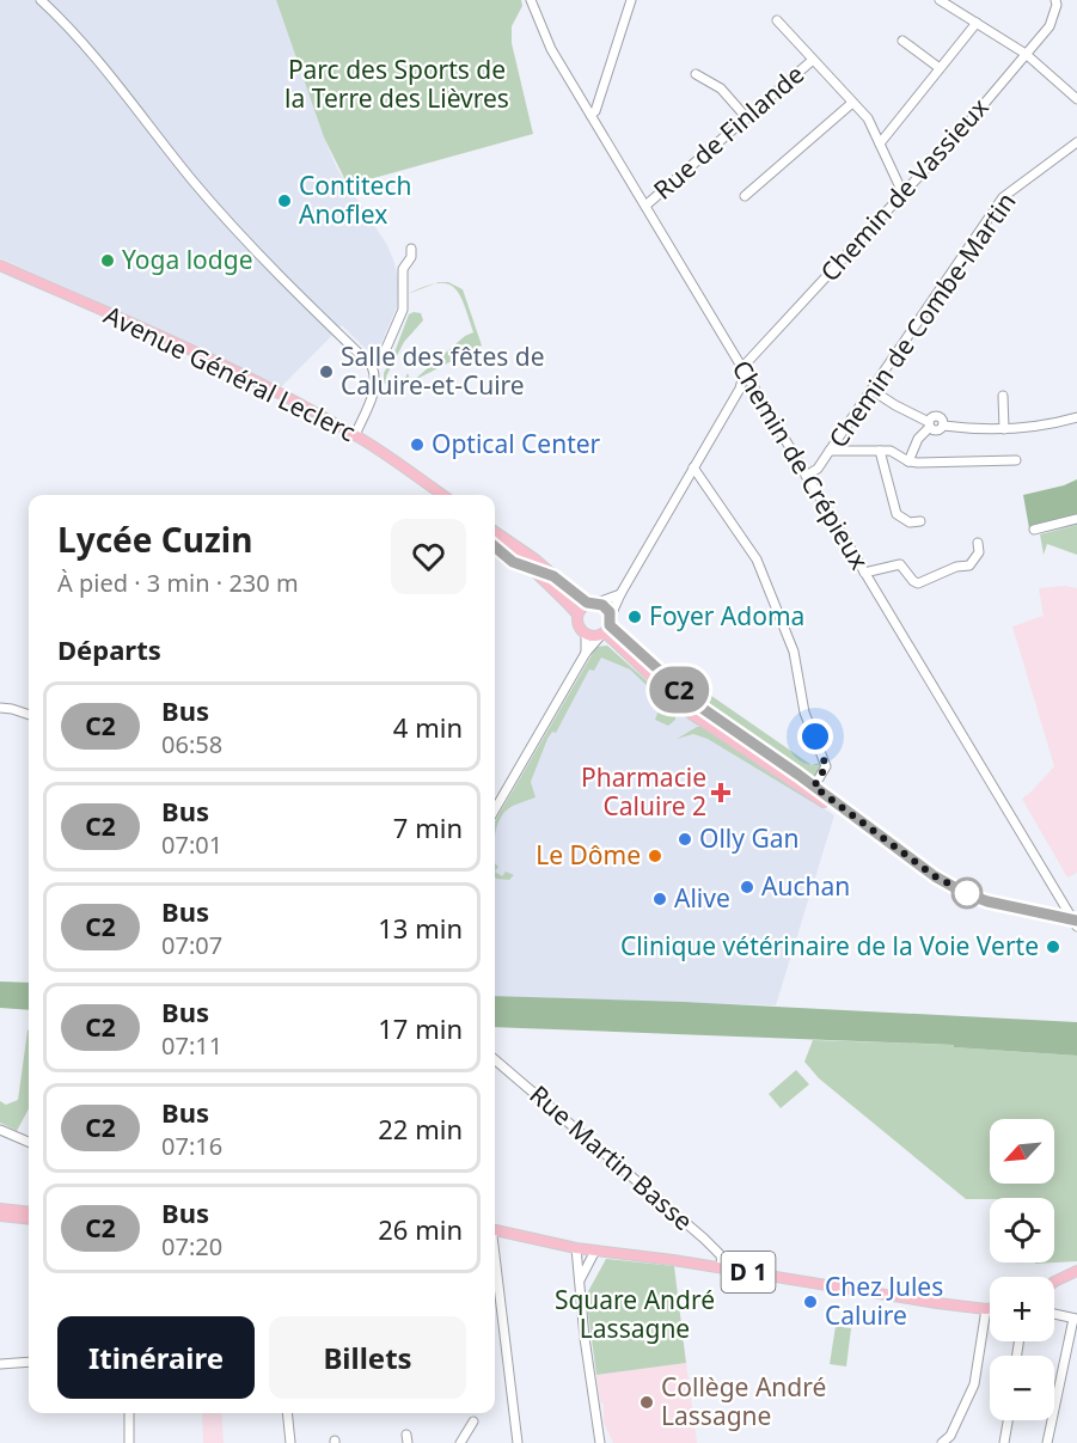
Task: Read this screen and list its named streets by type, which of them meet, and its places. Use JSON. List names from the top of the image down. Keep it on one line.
{"streets":{"main road":["Avenue Général Leclerc","D 1"],"street":["Rue de Finlande","Chemin de Vassieux","Chemin de Combe-Martin","Chemin de Crépieux","Rue Martin Basse"]},"crossings":[["Rue de Finlande","Chemin de Crépieux"],["Chemin de Vassieux","Chemin de Crépieux"],["Chemin de Combe-Martin","Chemin de Crépieux"],["Rue Martin Basse","D 1"]],"parks":["Parc des Sports de la Terre des Lièvres","Square André Lassagne"],"places":{"other":["Contitech Anoflex","Yoga lodge","Salle des fêtes de Caluire-et-Cuire","Optical Center","Foyer Adoma","Olly Gan","Le Dôme","Auchan","Alive","Clinique vétérinaire de la Voie Verte","Chez Jules Caluire","Collège André Lassagne"],"health":["Pharmacie Caluire 2"]},"lines":["bus line C2"],"north":"bottom left","page":{"on_map":"C2","heading":[["Lycée Cuzin","À pied · 3 min · 230 m"],"Départs"],"list":[{"mark":"C2","name":"Bus","note":"06:58","value":"4 min"},{"mark":"C2","name":"Bus","note":"07:01","value":"7 min"},{"mark":"C2","name":"Bus","note":"07:07","value":"13 min"},{"mark":"C2","name":"Bus","note":"07:11","value":"17 min"},{"mark":"C2","name":"Bus","note":"07:16","value":"22 min"},{"mark":"C2","name":"Bus","note":"07:20","value":"26 min"}],"map_buttons":["+","−"],"buttons":["Itinéraire","Billets"]}}
